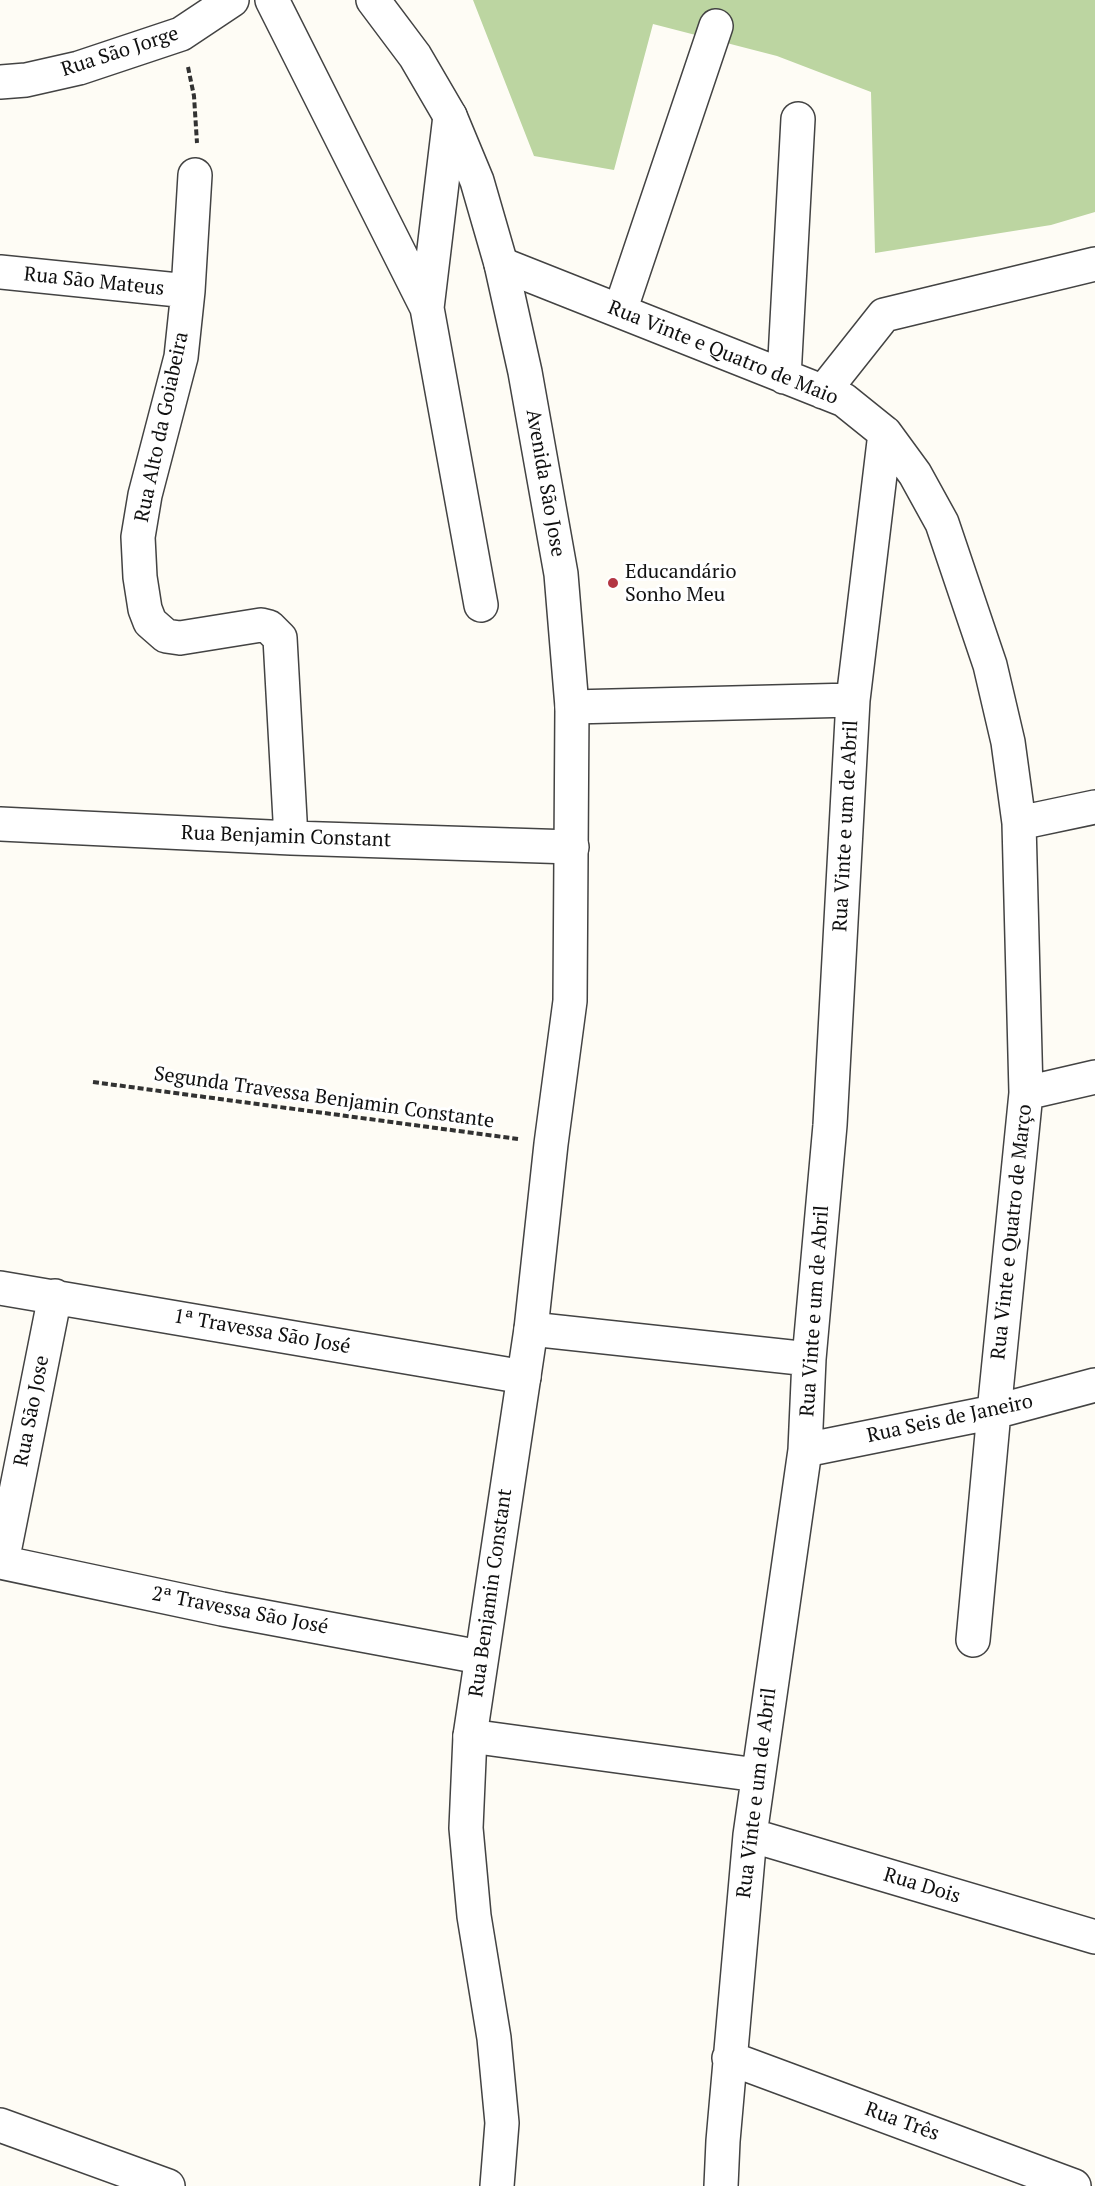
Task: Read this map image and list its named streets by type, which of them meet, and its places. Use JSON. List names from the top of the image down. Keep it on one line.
{"streets":{"street":["Rua São Jorge","Rua São Mateus","Rua Vinte e Quatro de Maio","Rua Alto da Goiabeira","Avenida São Jose","Rua Vinte e um de Abril","Rua Benjamin Constant","Rua Vinte e Quatro de Março","1ª Travessa São José","Rua São Jose","Rua Seis de Janeiro","2ª Travessa São José","Rua Dois","Rua Três"],"path":["Segunda Travessa Benjamin Constante"]},"crossings":[["Rua São Mateus","Rua Alto da Goiabeira"],["Rua Vinte e Quatro de Maio","Avenida São Jose"],["Rua Vinte e Quatro de Maio","Rua Vinte e um de Abril"],["Rua Vinte e Quatro de Maio","Rua Vinte e Quatro de Março"],["Rua Alto da Goiabeira","Rua Benjamin Constant"],["Avenida São Jose","Rua Benjamin Constant"],["Rua Vinte e um de Abril","Rua Seis de Janeiro"],["Rua Vinte e um de Abril","Rua Dois"],["Rua Vinte e um de Abril","Rua Três"],["Rua Benjamin Constant","Segunda Travessa Benjamin Constante"],["Rua Benjamin Constant","1ª Travessa São José"],["Rua Benjamin Constant","2ª Travessa São José"],["Rua Vinte e Quatro de Março","Rua Seis de Janeiro"],["1ª Travessa São José","Rua São Jose"],["Rua São Jose","2ª Travessa São José"]],"places":["Educandário Sonho Meu"]}
